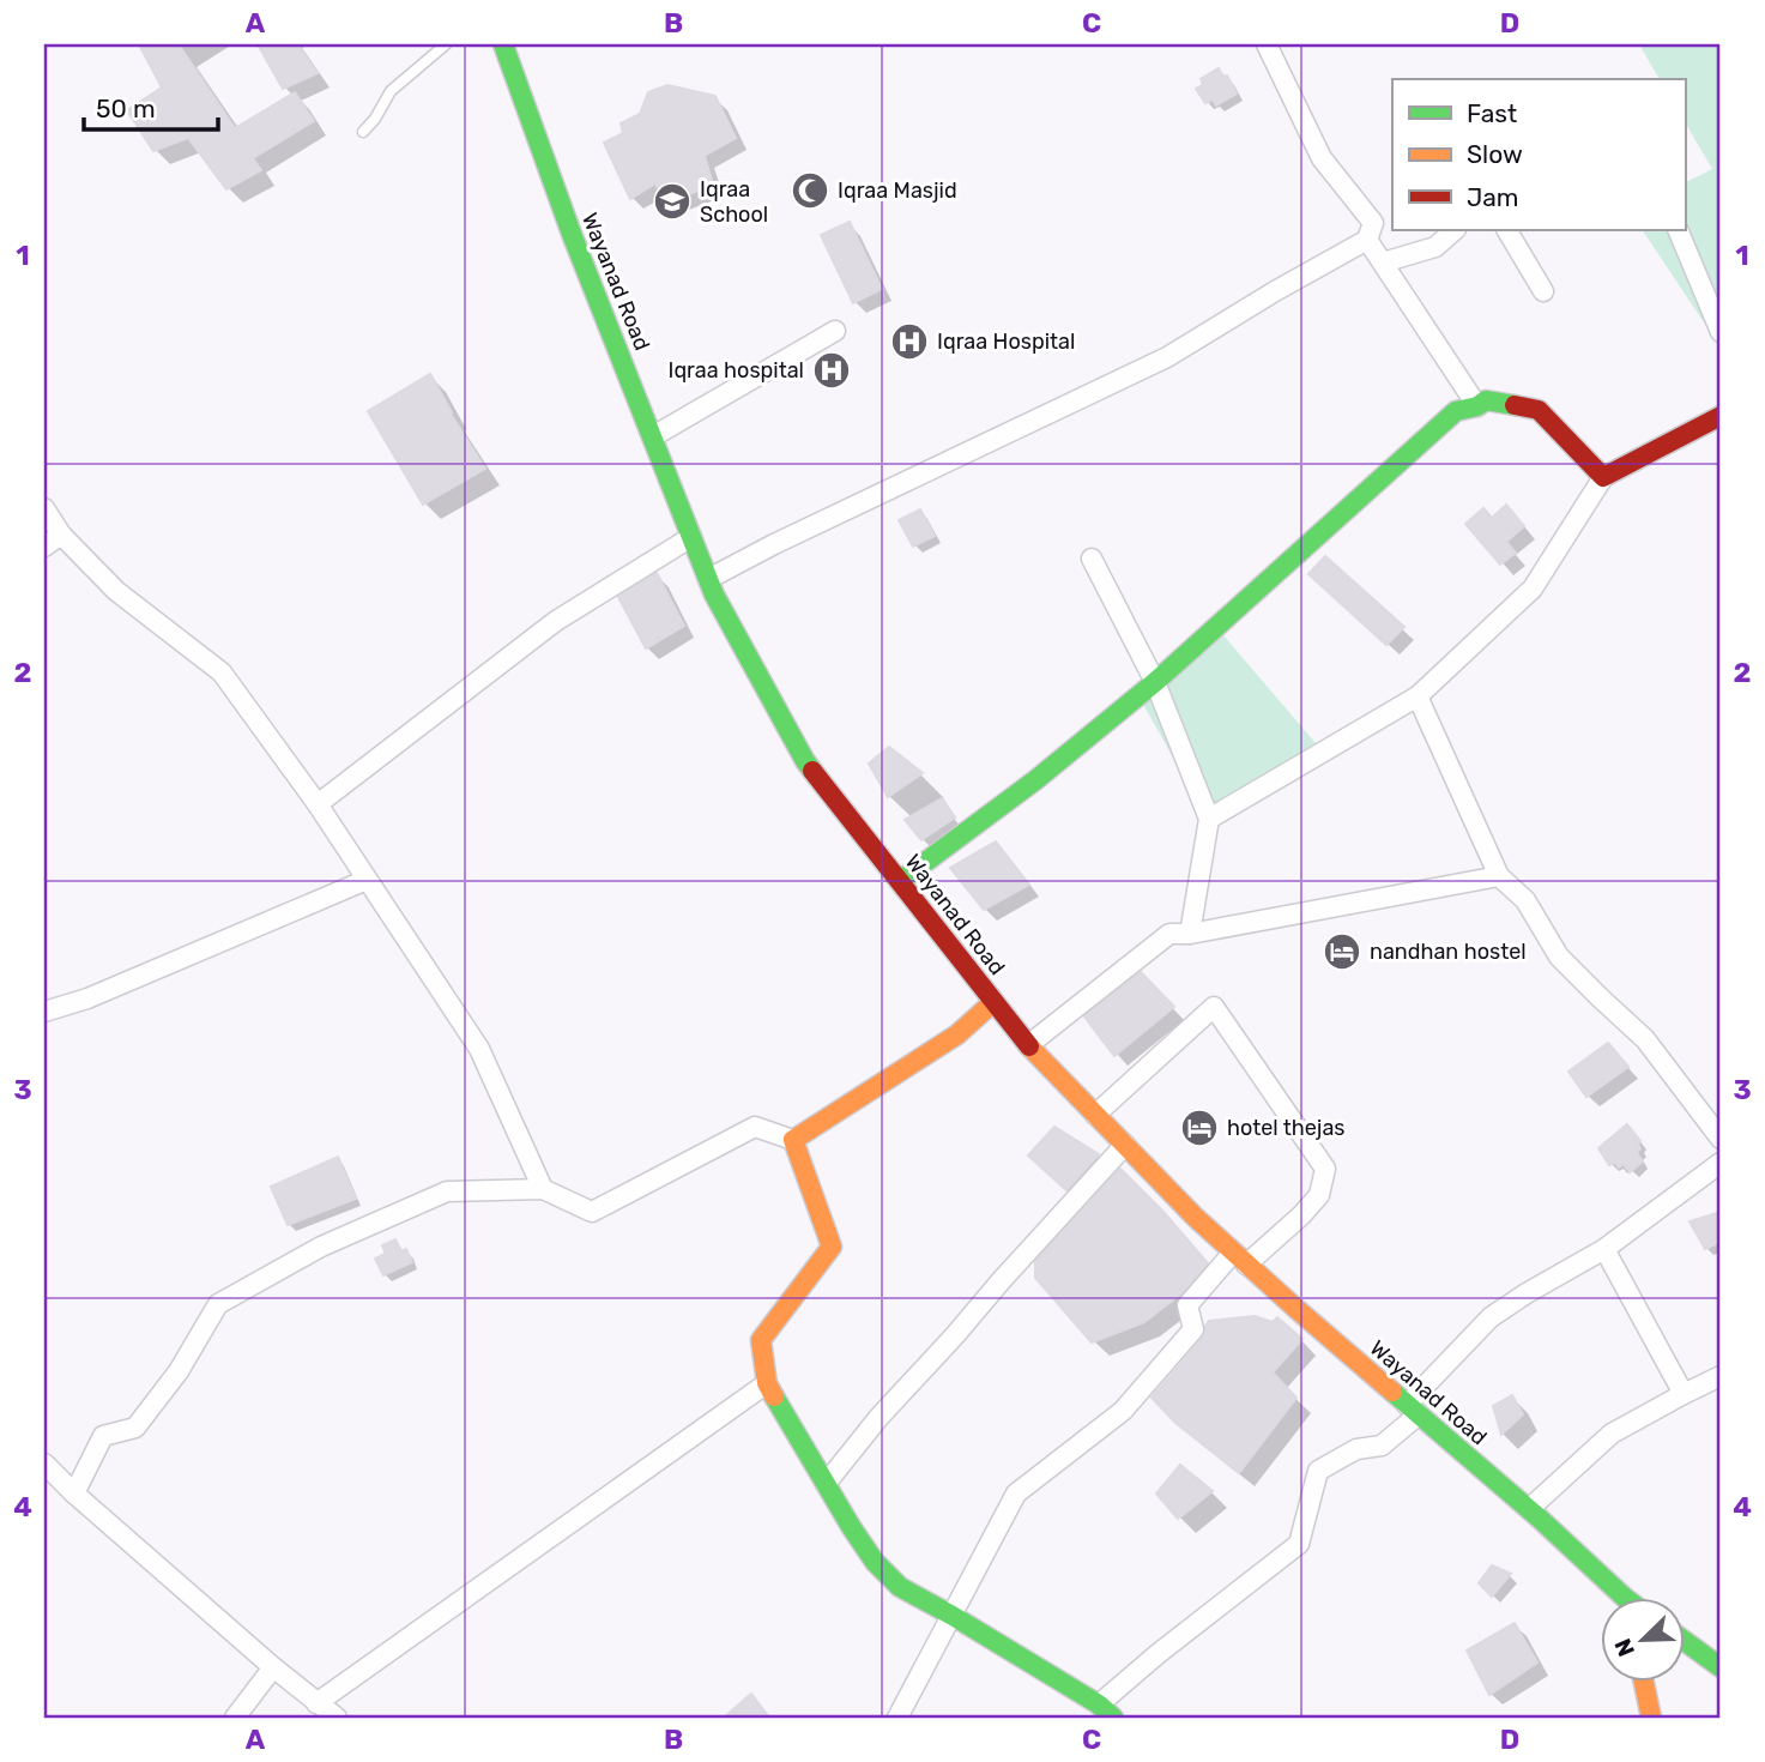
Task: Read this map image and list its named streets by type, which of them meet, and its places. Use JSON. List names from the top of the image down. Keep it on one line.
{"streets":{"street":["Wayanad Road"]},"places":{"mosque":["Iqraa Masjid"],"school or university":["Iqraa School"],"hospital":["Iqraa Hospital","Iqraa hospital"],"hotel":["nandhan hostel","hotel thejas"]},"legend":["Fast","Slow","Jam"],"scale_bar":"50 m","north":"bottom left","grid":{"columns":["A","B","C","D"],"rows":["1","2","3","4"]}}
